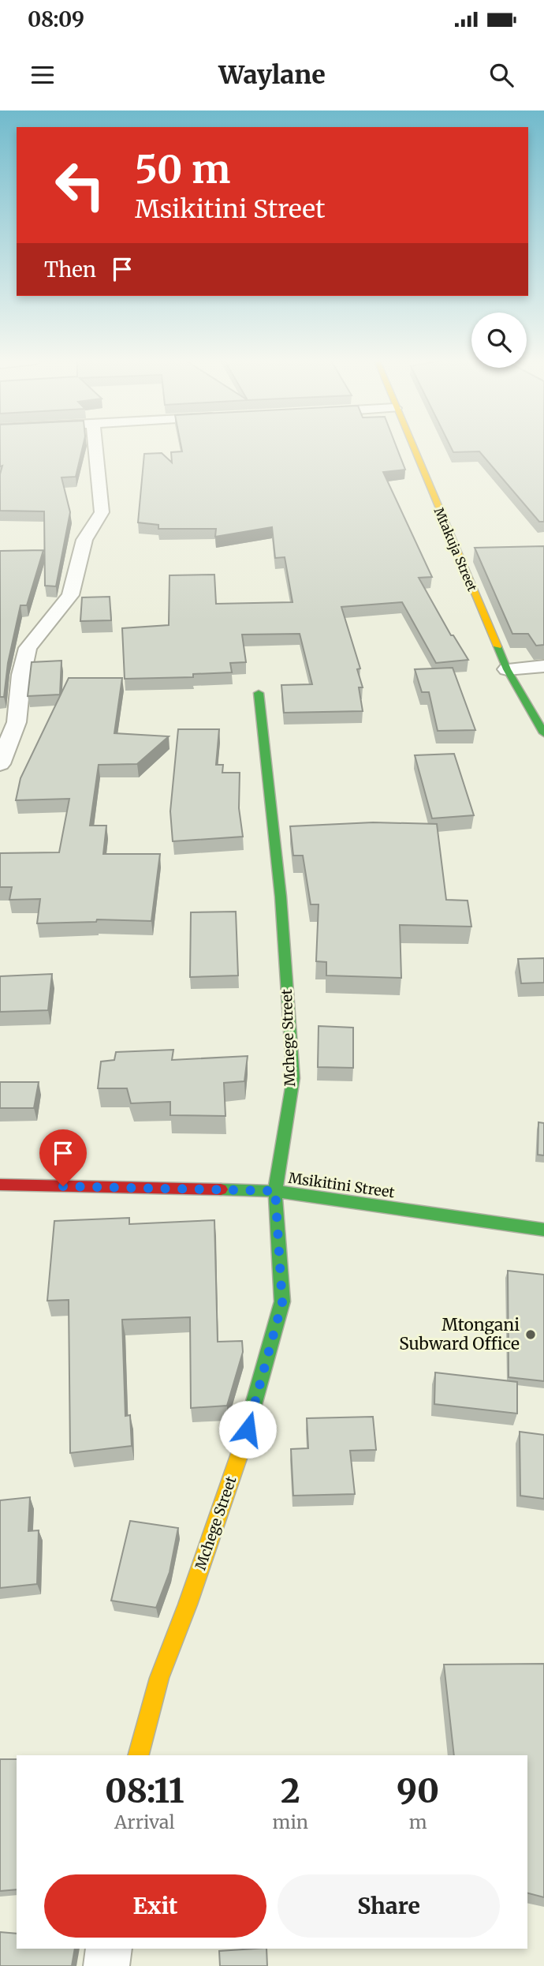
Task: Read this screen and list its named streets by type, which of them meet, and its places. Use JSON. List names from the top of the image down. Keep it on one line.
{"streets":{"street":["Mtakuja Street","Mchege Street","Msikitini Street"]},"crossings":[["Mchege Street","Msikitini Street"]],"places":["Mtongani Subward Office"],"page":{"status":"08:09","header":"Waylane","turn":["50 m","Msikitini Street"],"then":"Then","eta":["08:11","Arrival","2","min","90","m"],"buttons":["Exit","Share"]}}
